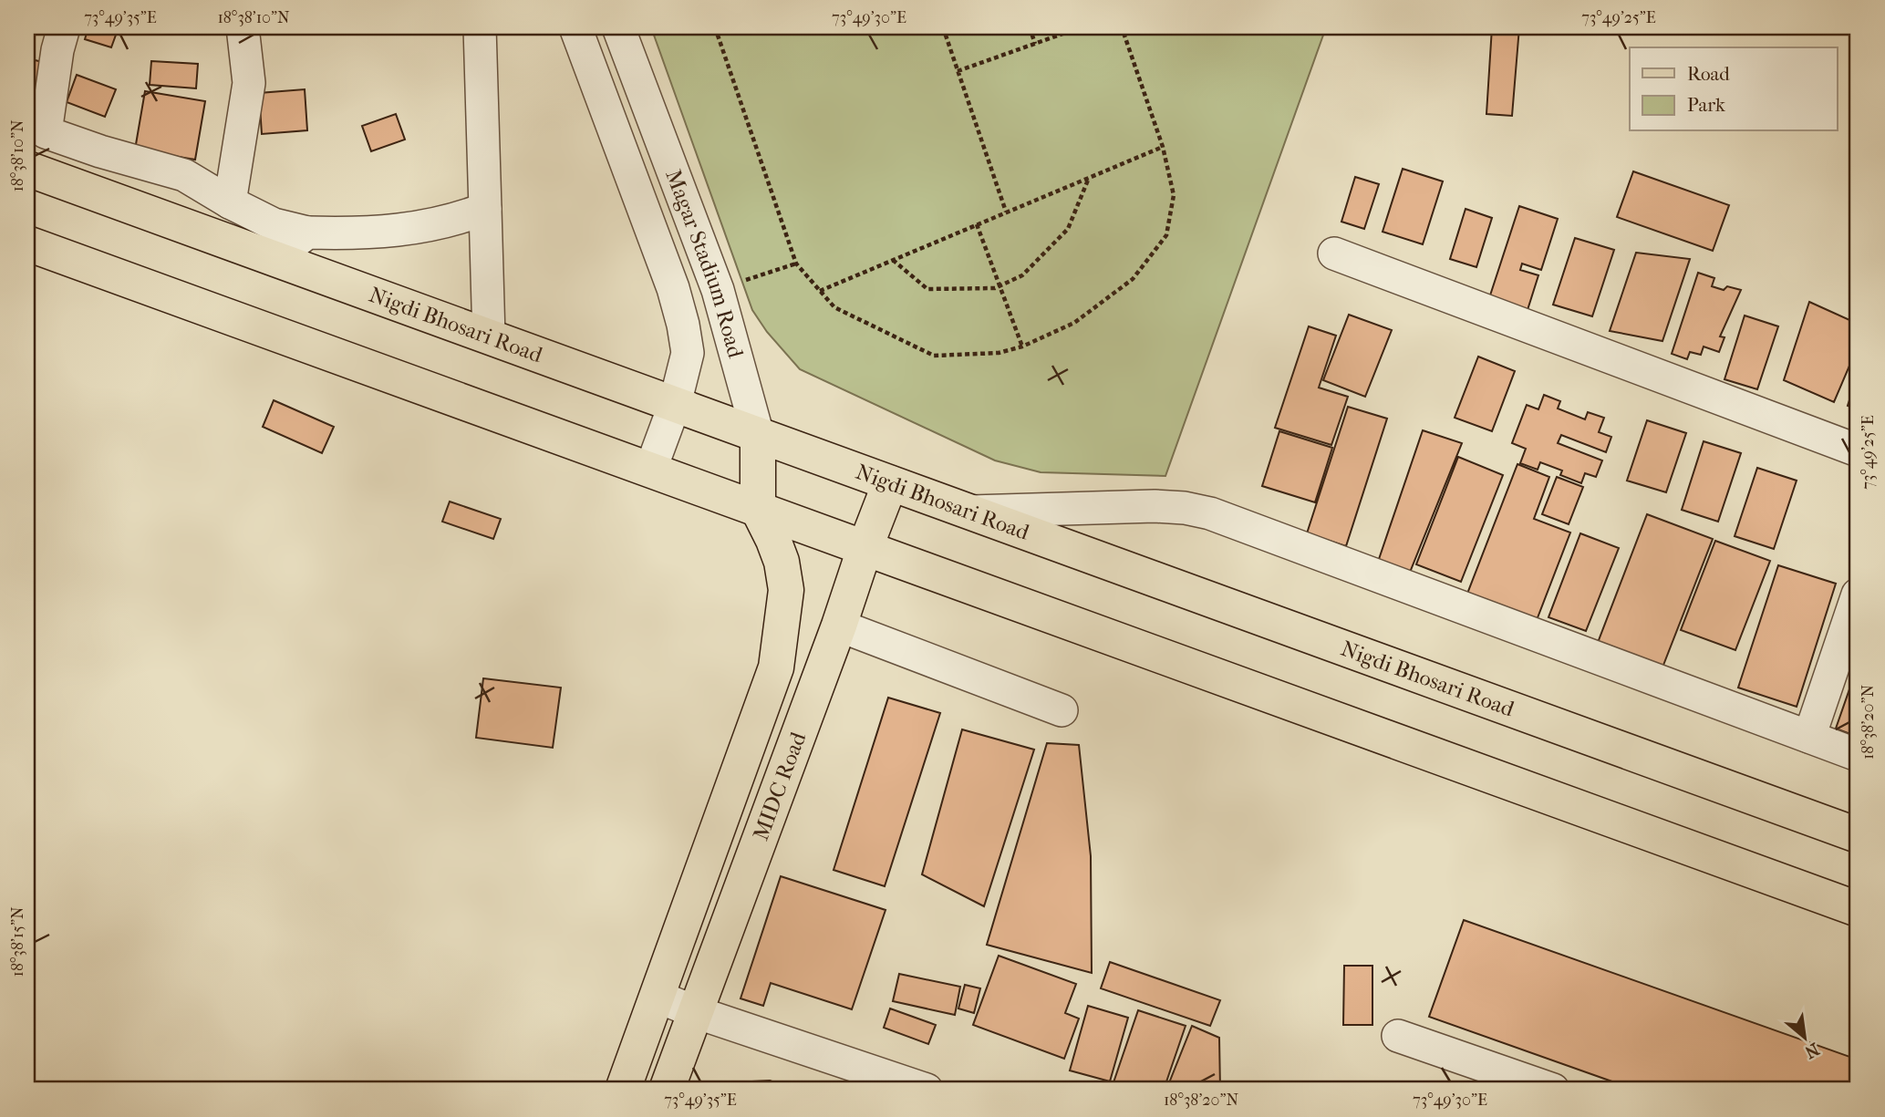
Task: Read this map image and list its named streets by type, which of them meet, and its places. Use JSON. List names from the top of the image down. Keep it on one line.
{"streets":{"main road":["Magar Stadium Road","Nigdi Bhosari Road","MIDC Road"]},"crossings":[["Magar Stadium Road","Nigdi Bhosari Road"],["Nigdi Bhosari Road","MIDC Road"]],"legend":["Road","Park"],"north":"bottom right","coordinates":["73°49'35\"E","18°38'10\"N","73°49'30\"E","73°49'25\"E","18°38'20\"N","18°38'15\"N"]}
